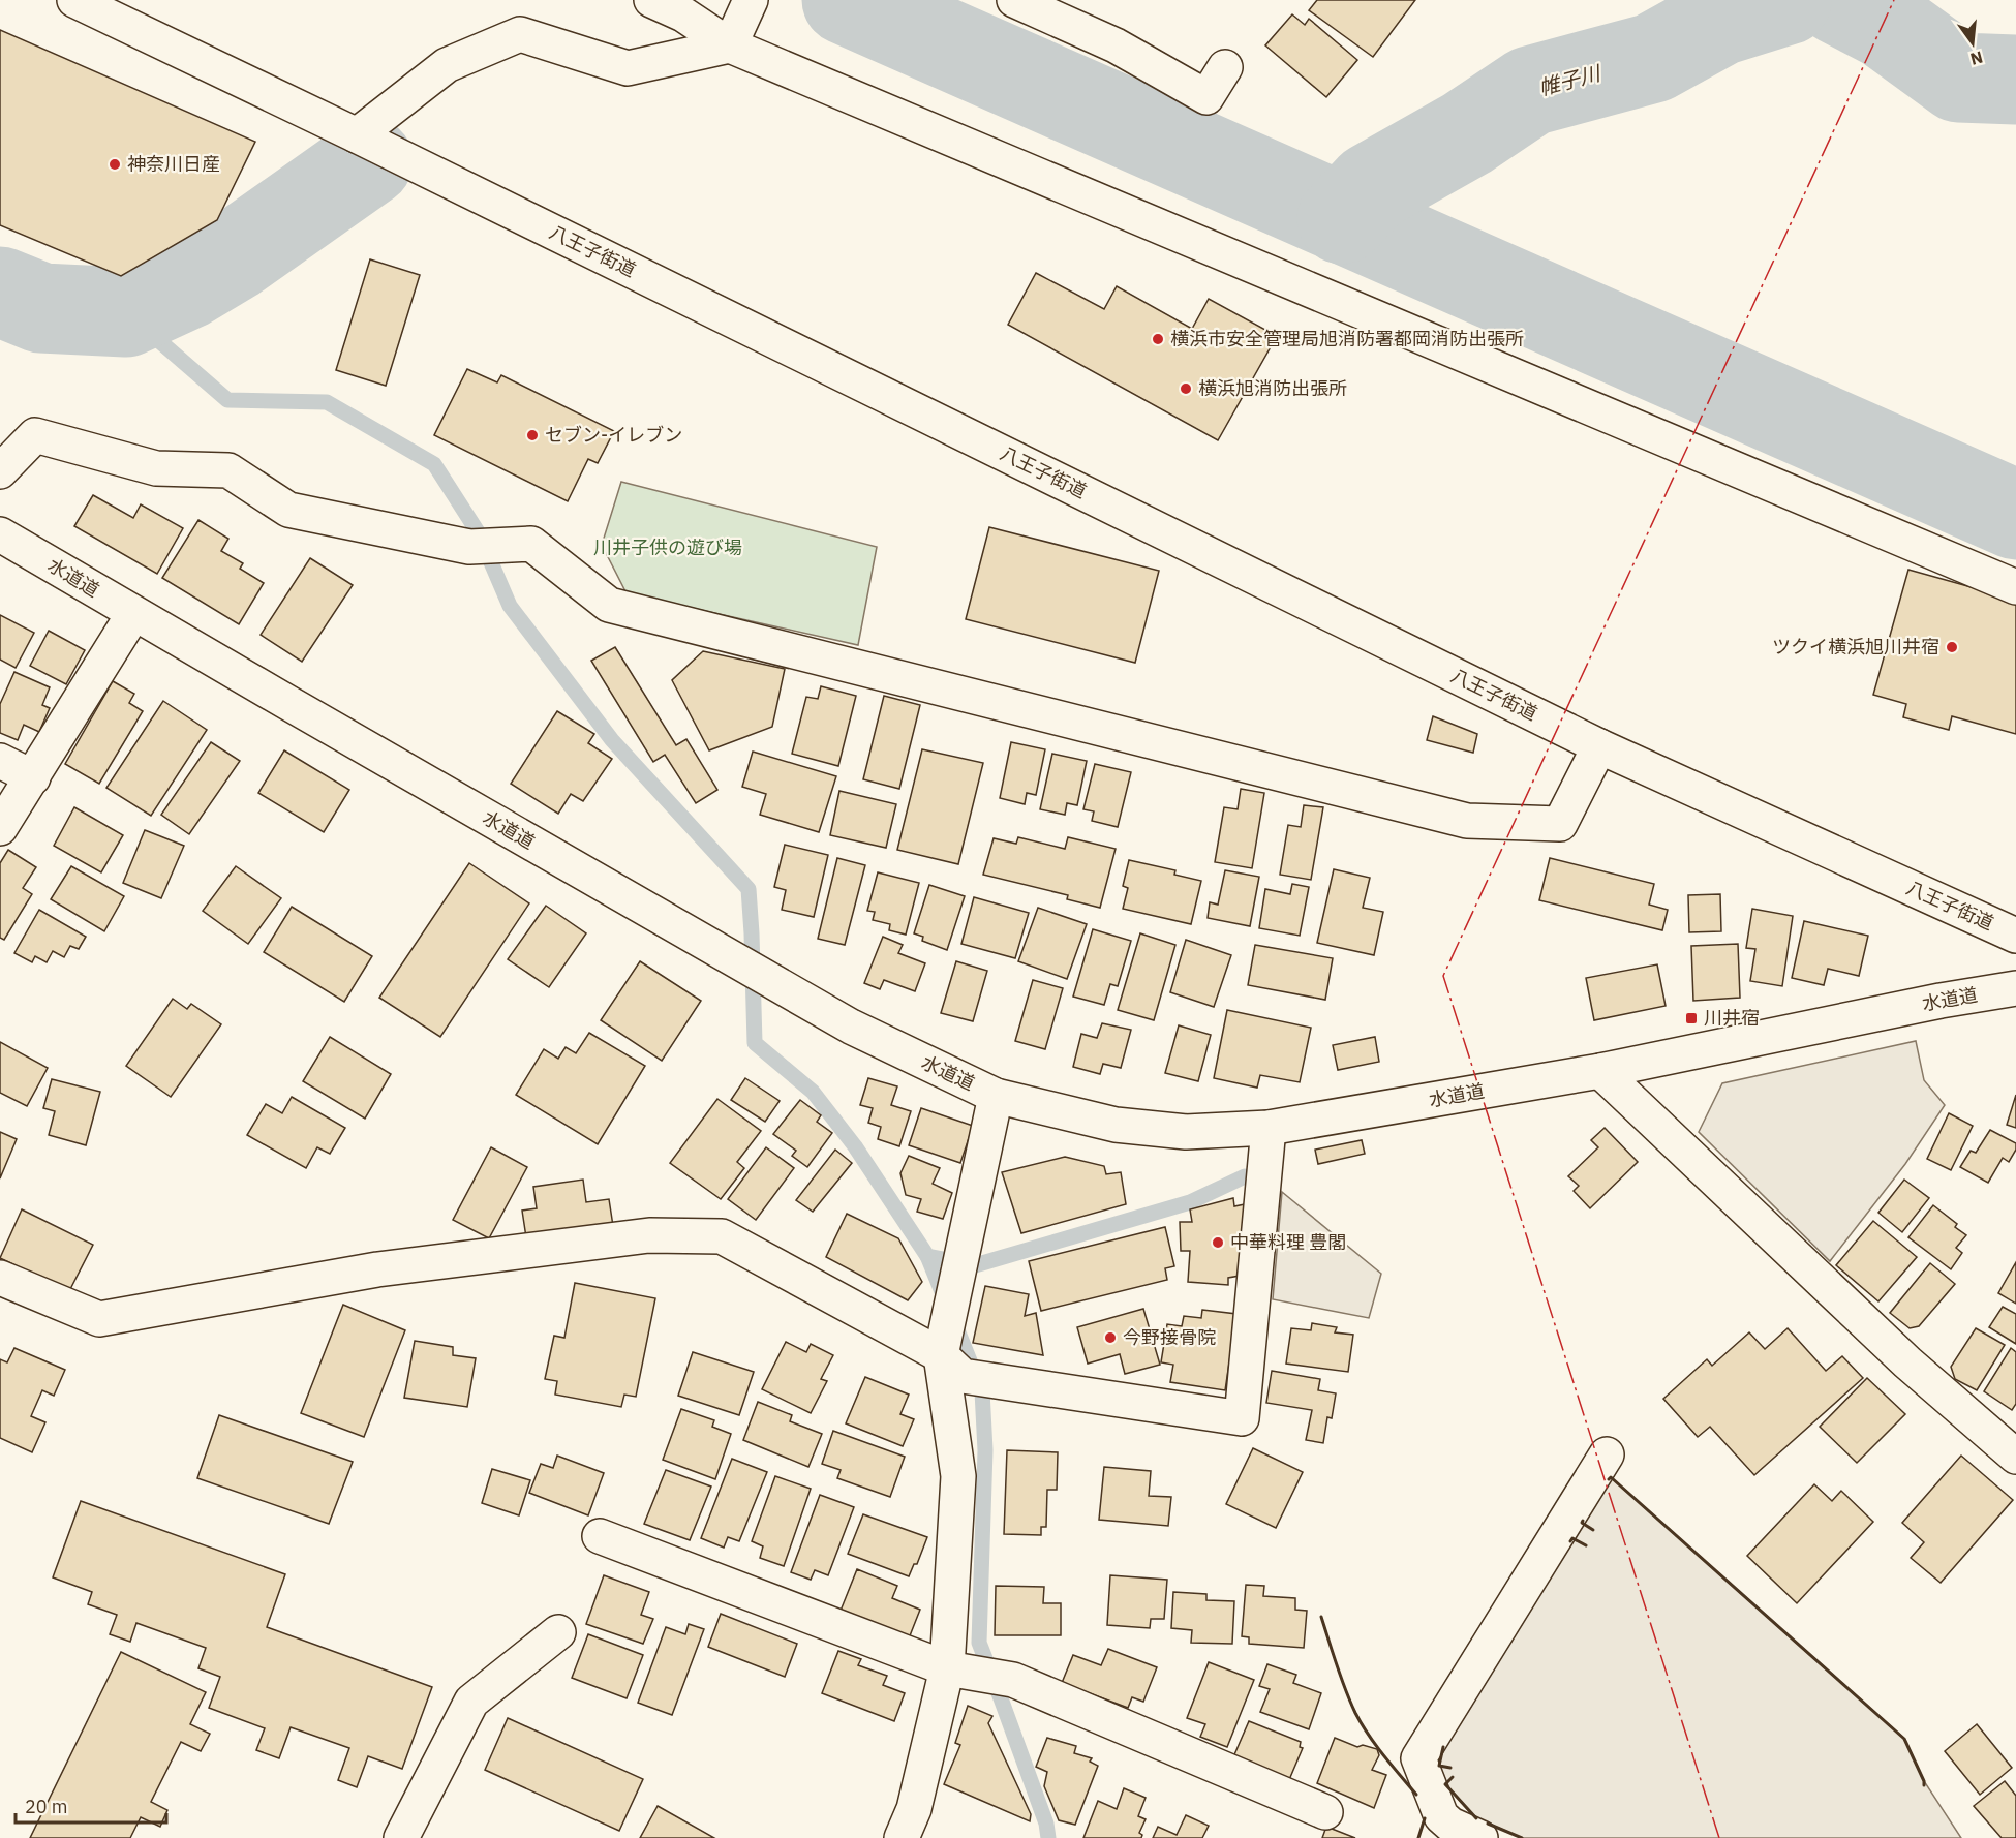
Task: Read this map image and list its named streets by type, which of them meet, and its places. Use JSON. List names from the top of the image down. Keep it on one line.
{"streets":{"main road":["八王子街道","水道道"]},"water":["帷子川"],"parks":["川井子供の遊び場"],"places":{"other":["神奈川日産","横浜市安全管理局旭消防署都岡消防出張所","横浜旭消防出張所","セブン-イレブン","ツクイ横浜旭川井宿","中華料理 豊閣","今野接骨院"],"transit":["川井宿"]},"scale_bar":"20 m","north":"bottom"}
